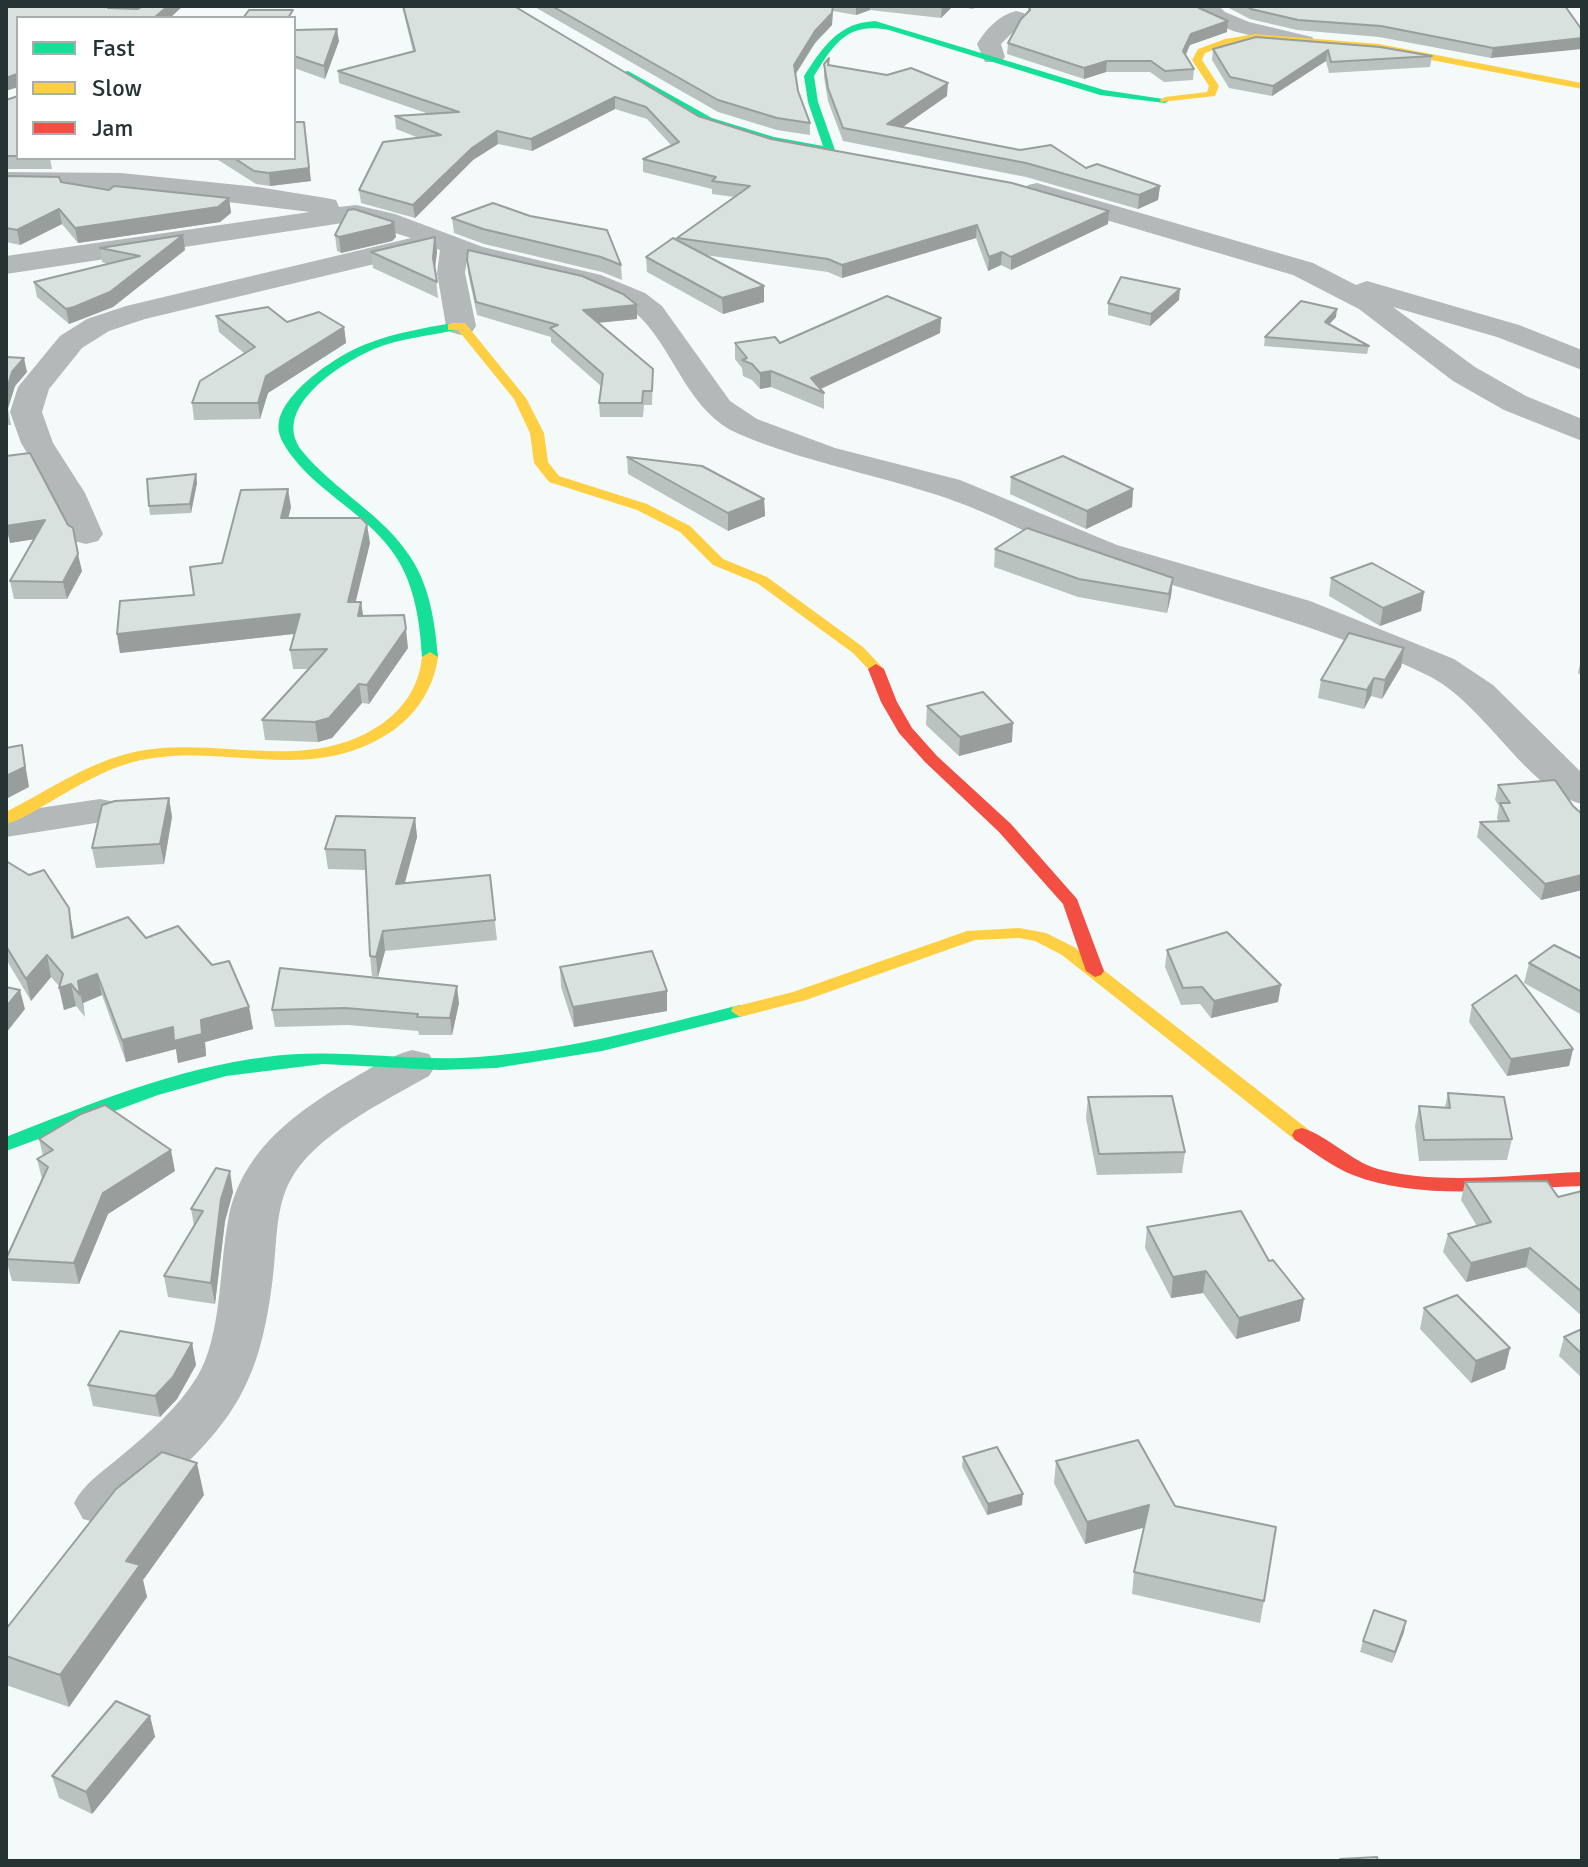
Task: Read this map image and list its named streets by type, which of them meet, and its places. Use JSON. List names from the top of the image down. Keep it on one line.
{"legend":["Fast","Slow","Jam"]}
